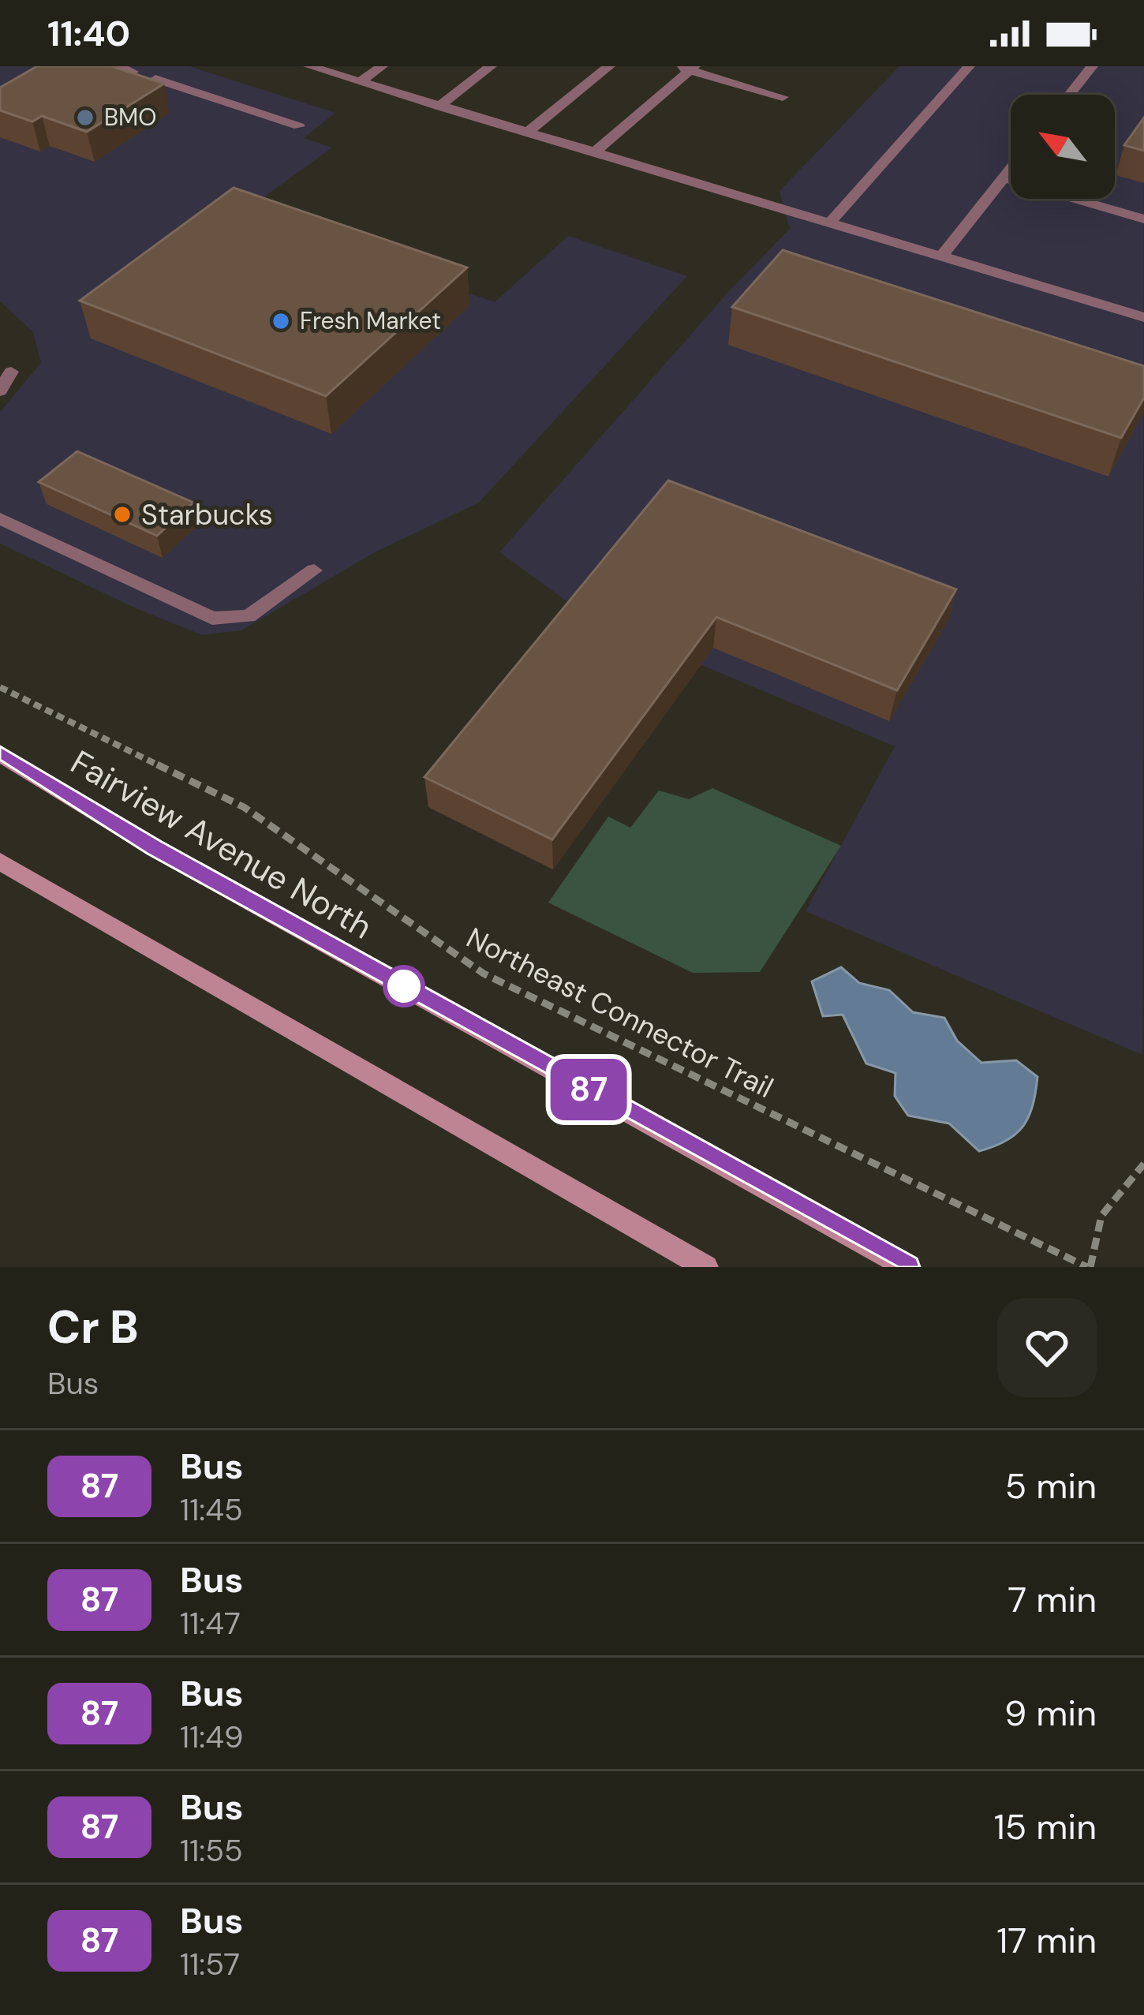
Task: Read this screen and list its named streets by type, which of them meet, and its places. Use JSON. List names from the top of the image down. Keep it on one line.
{"streets":{"street":["Fairview Avenue North"],"path":["Northeast Connector Trail"]},"places":["BMO","Fresh Market","Starbucks"],"lines":["bus line 87"],"north":"top left","page":{"status":"11:40","on_map":"87","heading":["Cr B","Bus"],"list":[{"mark":"87","name":"Bus","note":"11:45","value":"5 min"},{"mark":"87","name":"Bus","note":"11:47","value":"7 min"},{"mark":"87","name":"Bus","note":"11:49","value":"9 min"},{"mark":"87","name":"Bus","note":"11:55","value":"15 min"},{"mark":"87","name":"Bus","note":"11:57","value":"17 min"}]}}
